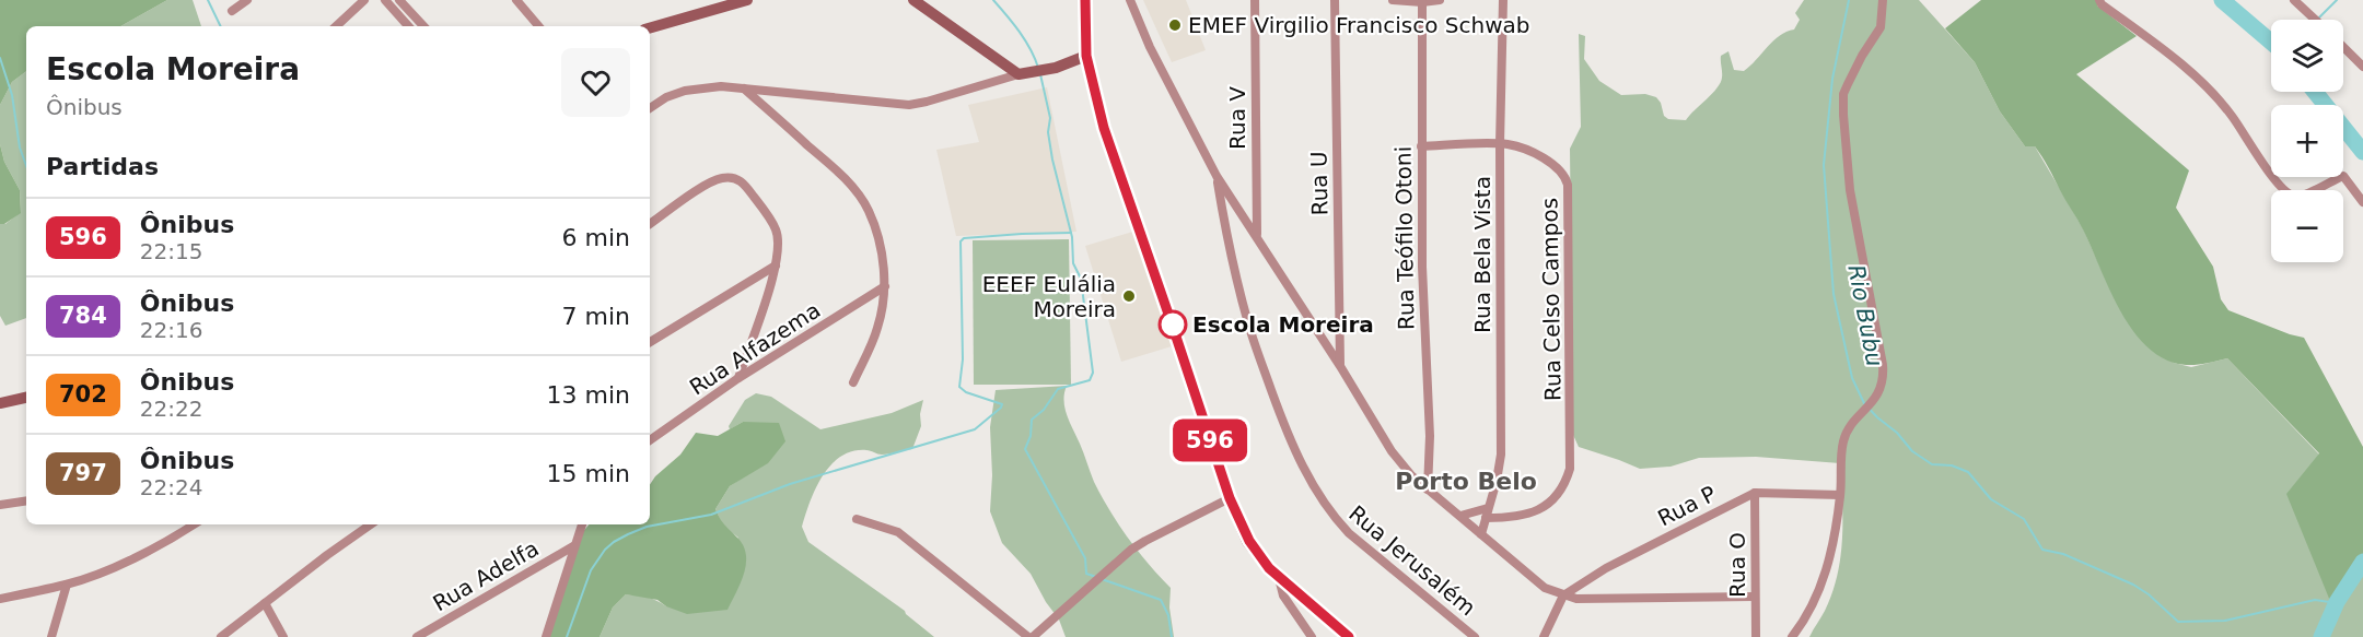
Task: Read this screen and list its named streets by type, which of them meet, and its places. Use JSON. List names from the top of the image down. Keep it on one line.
{"streets":{"street":["Rua V","Rua U","Rua Teófilo Otoni","Rua Bela Vista","Rua Celso Campos","Rua Alfazema","Rua P","Rua Jerusalém","Rua O","Rua Adelfa"]},"crossings":[["Rua Teófilo Otoni","Rua Celso Campos"],["Rua Bela Vista","Rua Celso Campos"],["Rua P","Rua O"]],"districts":["Porto Belo"],"water":["Rio Bubu"],"places":["EMEF Virgilio Francisco Schwab","EEEF Eulália Moreira","Escola Moreira"],"lines":["bus line 596"],"page":{"on_map":"596","map_buttons":["+","−"],"heading":[["Escola Moreira","Ônibus"],"Partidas"],"list":[{"mark":"596","name":"Ônibus","note":"22:15","value":"6 min"},{"mark":"784","name":"Ônibus","note":"22:16","value":"7 min"},{"mark":"702","name":"Ônibus","note":"22:22","value":"13 min"},{"mark":"797","name":"Ônibus","note":"22:24","value":"15 min"}]}}
